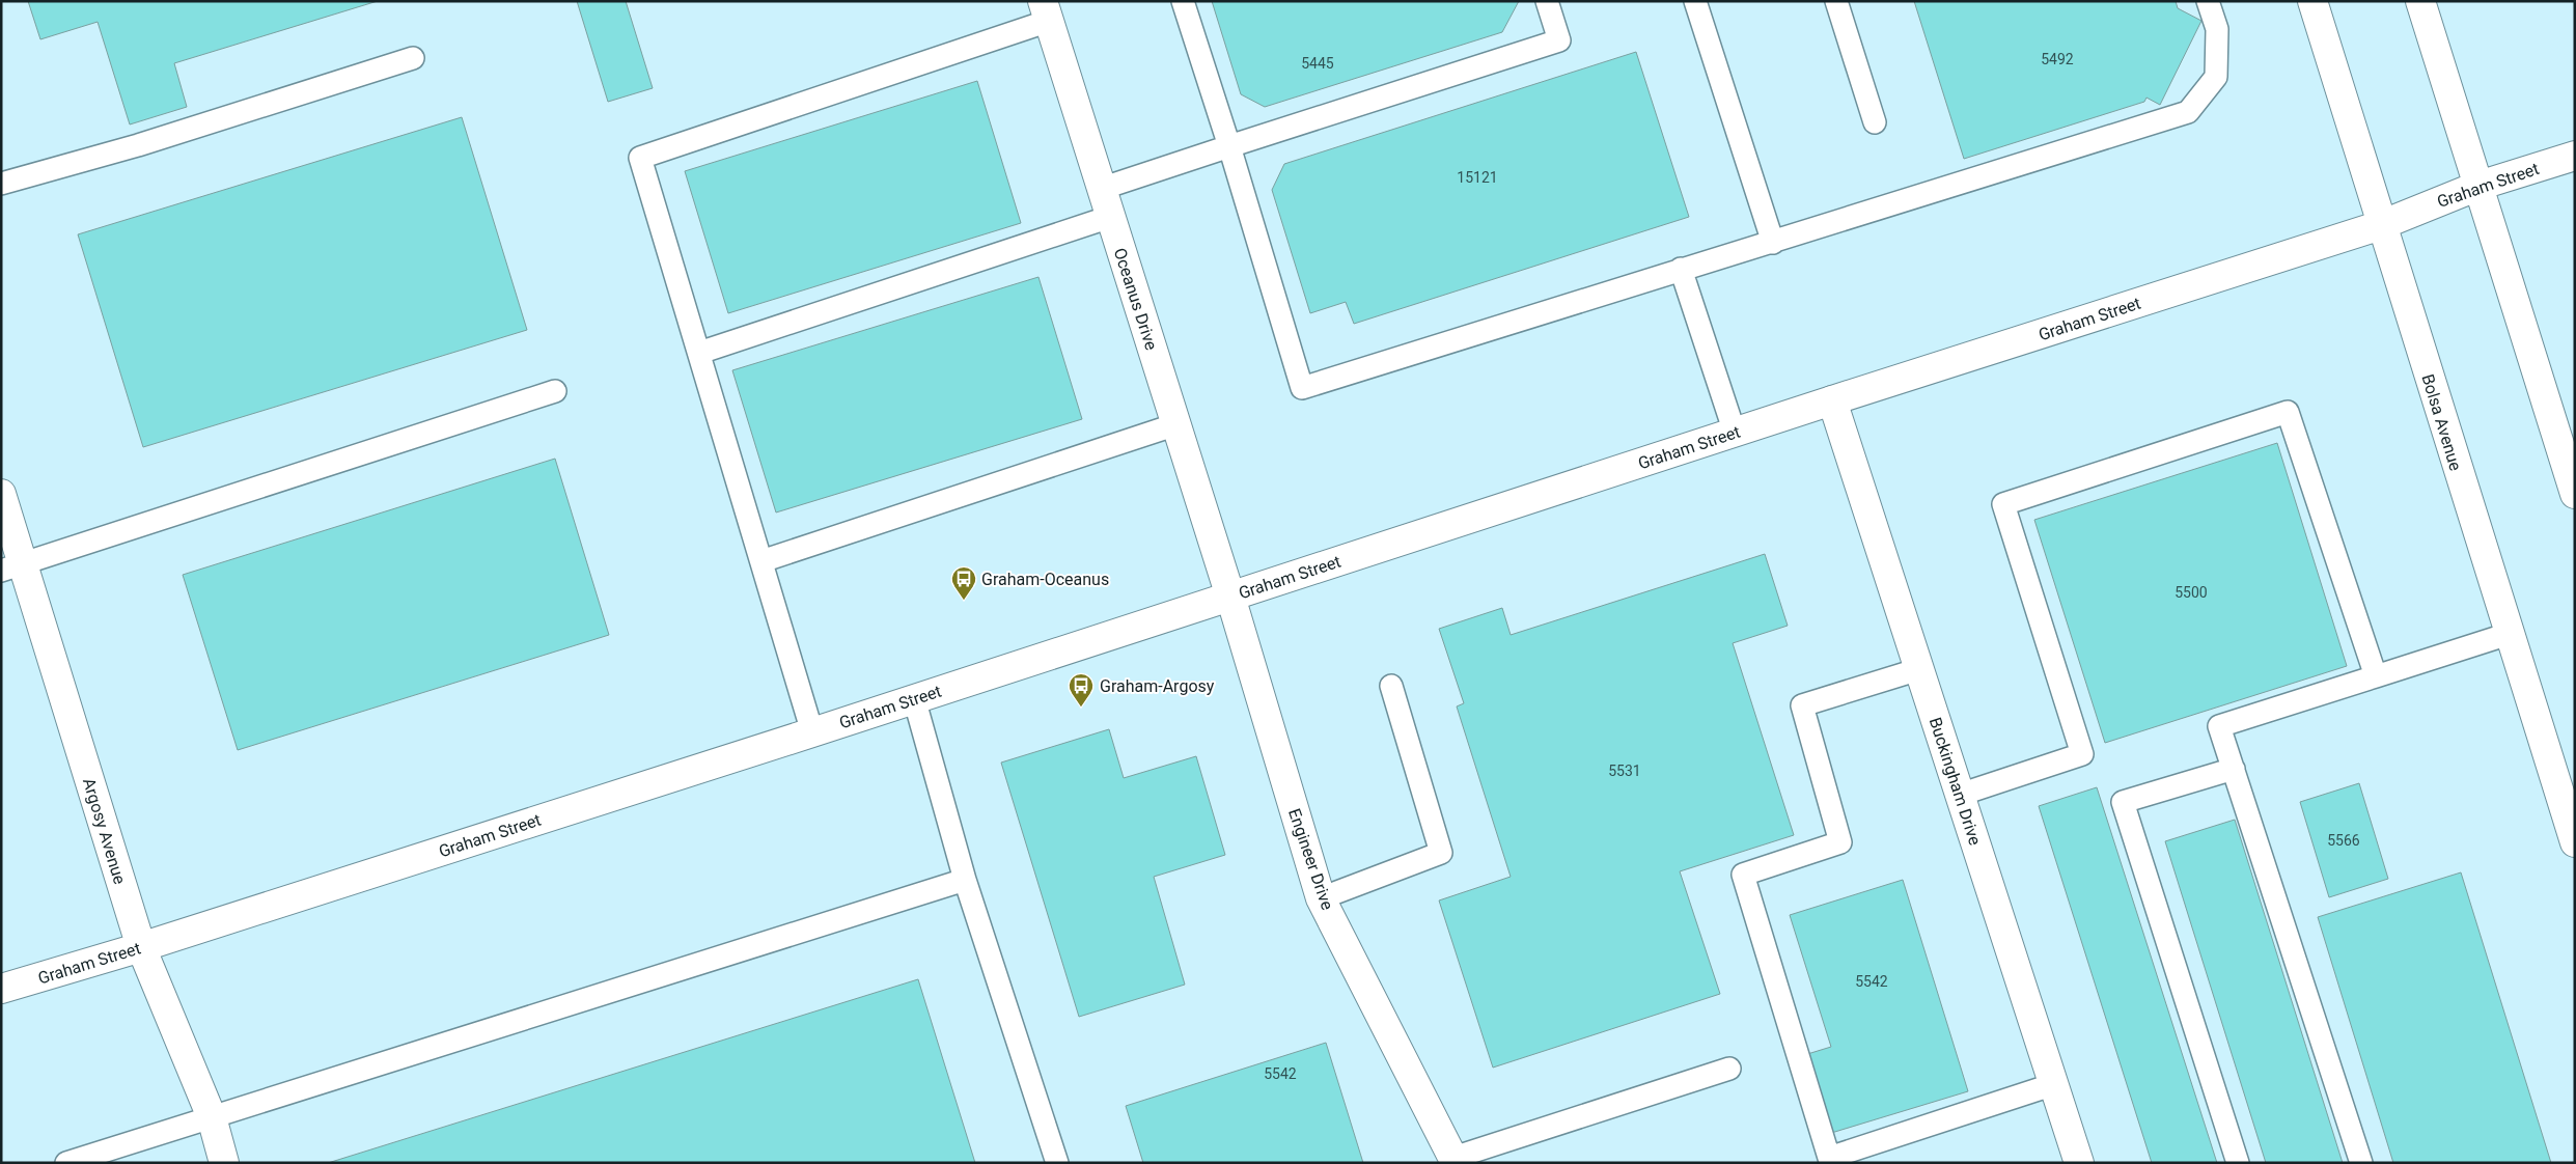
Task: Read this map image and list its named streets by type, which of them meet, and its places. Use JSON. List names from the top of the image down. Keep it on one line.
{"streets":{"street":["Graham Street","Oceanus Drive","Bolsa Avenue","Buckingham Drive","Argosy Avenue","Engineer Drive"]},"crossings":[["Graham Street","Oceanus Drive"],["Graham Street","Bolsa Avenue"],["Graham Street","Buckingham Drive"],["Graham Street","Argosy Avenue"],["Graham Street","Engineer Drive"],["Oceanus Drive","Engineer Drive"]],"places":{"bus stop":["Graham-Oceanus","Graham-Argosy"]},"house_numbers":["5492","5445","15121","5500","5531","5566","5542","5542"]}
